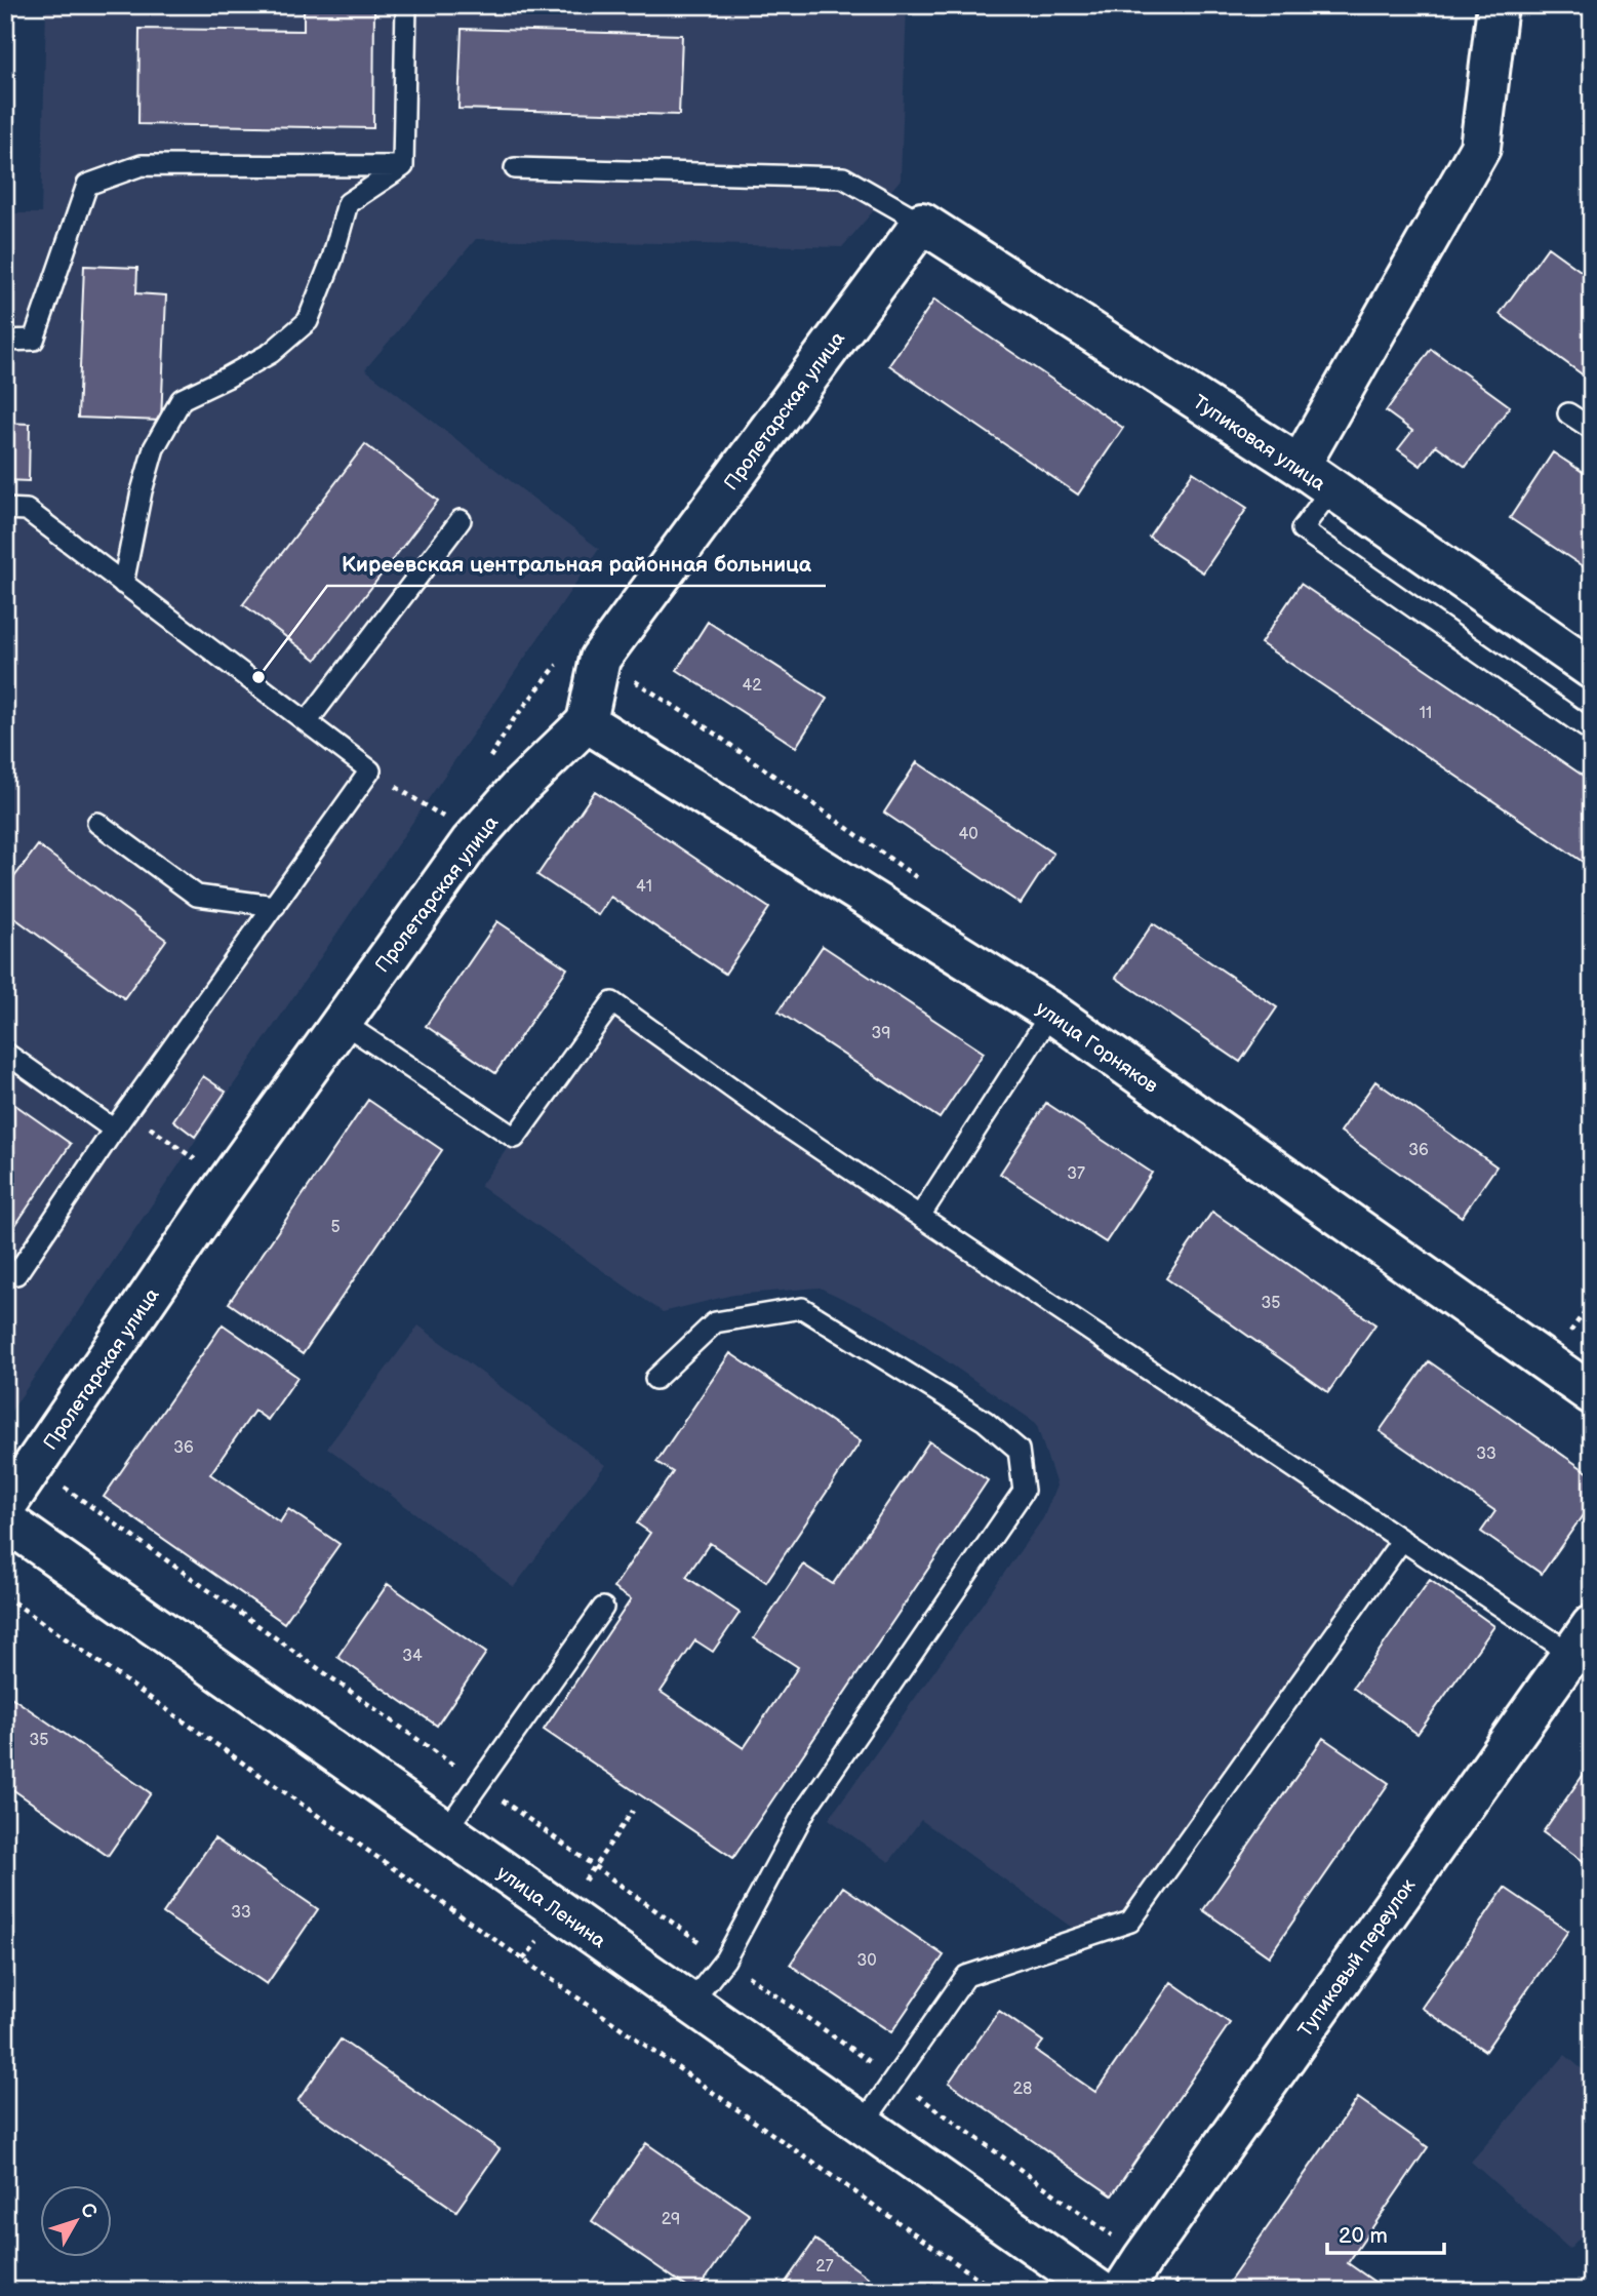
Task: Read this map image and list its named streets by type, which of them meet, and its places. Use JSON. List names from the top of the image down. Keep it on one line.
{"streets":{"street":["Пролетарская улица","Тупиковая улица","улица Горняков","улица Ленина","Тупиковый переулок"]},"crossings":[["Пролетарская улица","Тупиковая улица"],["Пролетарская улица","улица Горняков"]],"places":["Киреевская центральная районная больница"],"house_numbers":["42","11","40","41","39","36","37","5","35","36","33","34","35","33","30","28","29","27"],"scale_bar":"20 m","north":"top right"}
